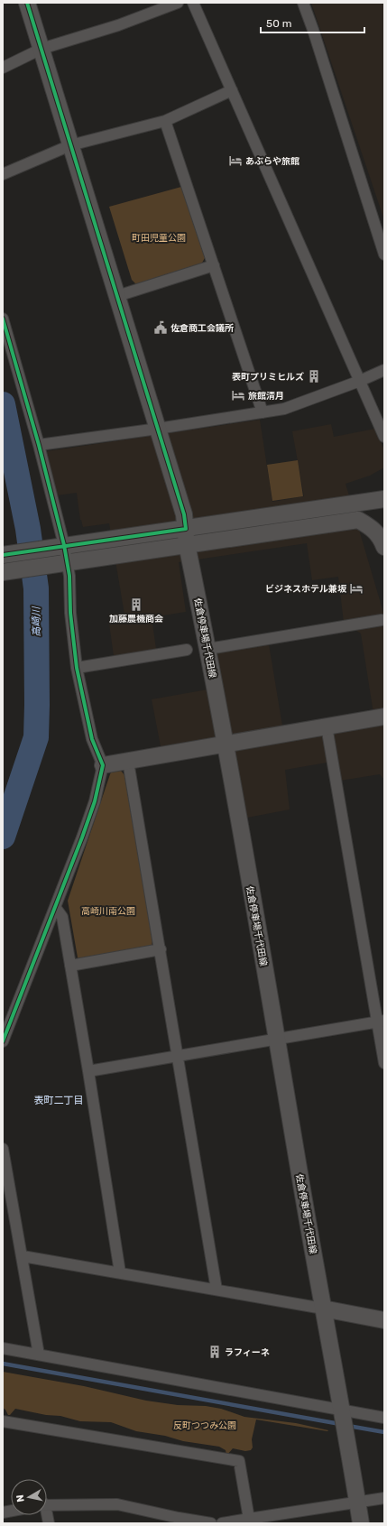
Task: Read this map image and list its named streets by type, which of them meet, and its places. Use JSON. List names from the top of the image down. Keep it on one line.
{"streets":{"main road":["佐倉停車場千代田線"]},"districts":["表町二丁目"],"water":["高崎川"],"parks":["町田児童公園","高崎川南公園","反町つつみ公園"],"places":{"hotel":["あぶらや旅館","旅館清月","ビジネスホテル兼坂"],"public building":["佐倉商工会議所"],"building":["表町プリミヒルズ","加藤農機商会","ラフィーネ"]},"scale_bar":"50 m","north":"left"}
